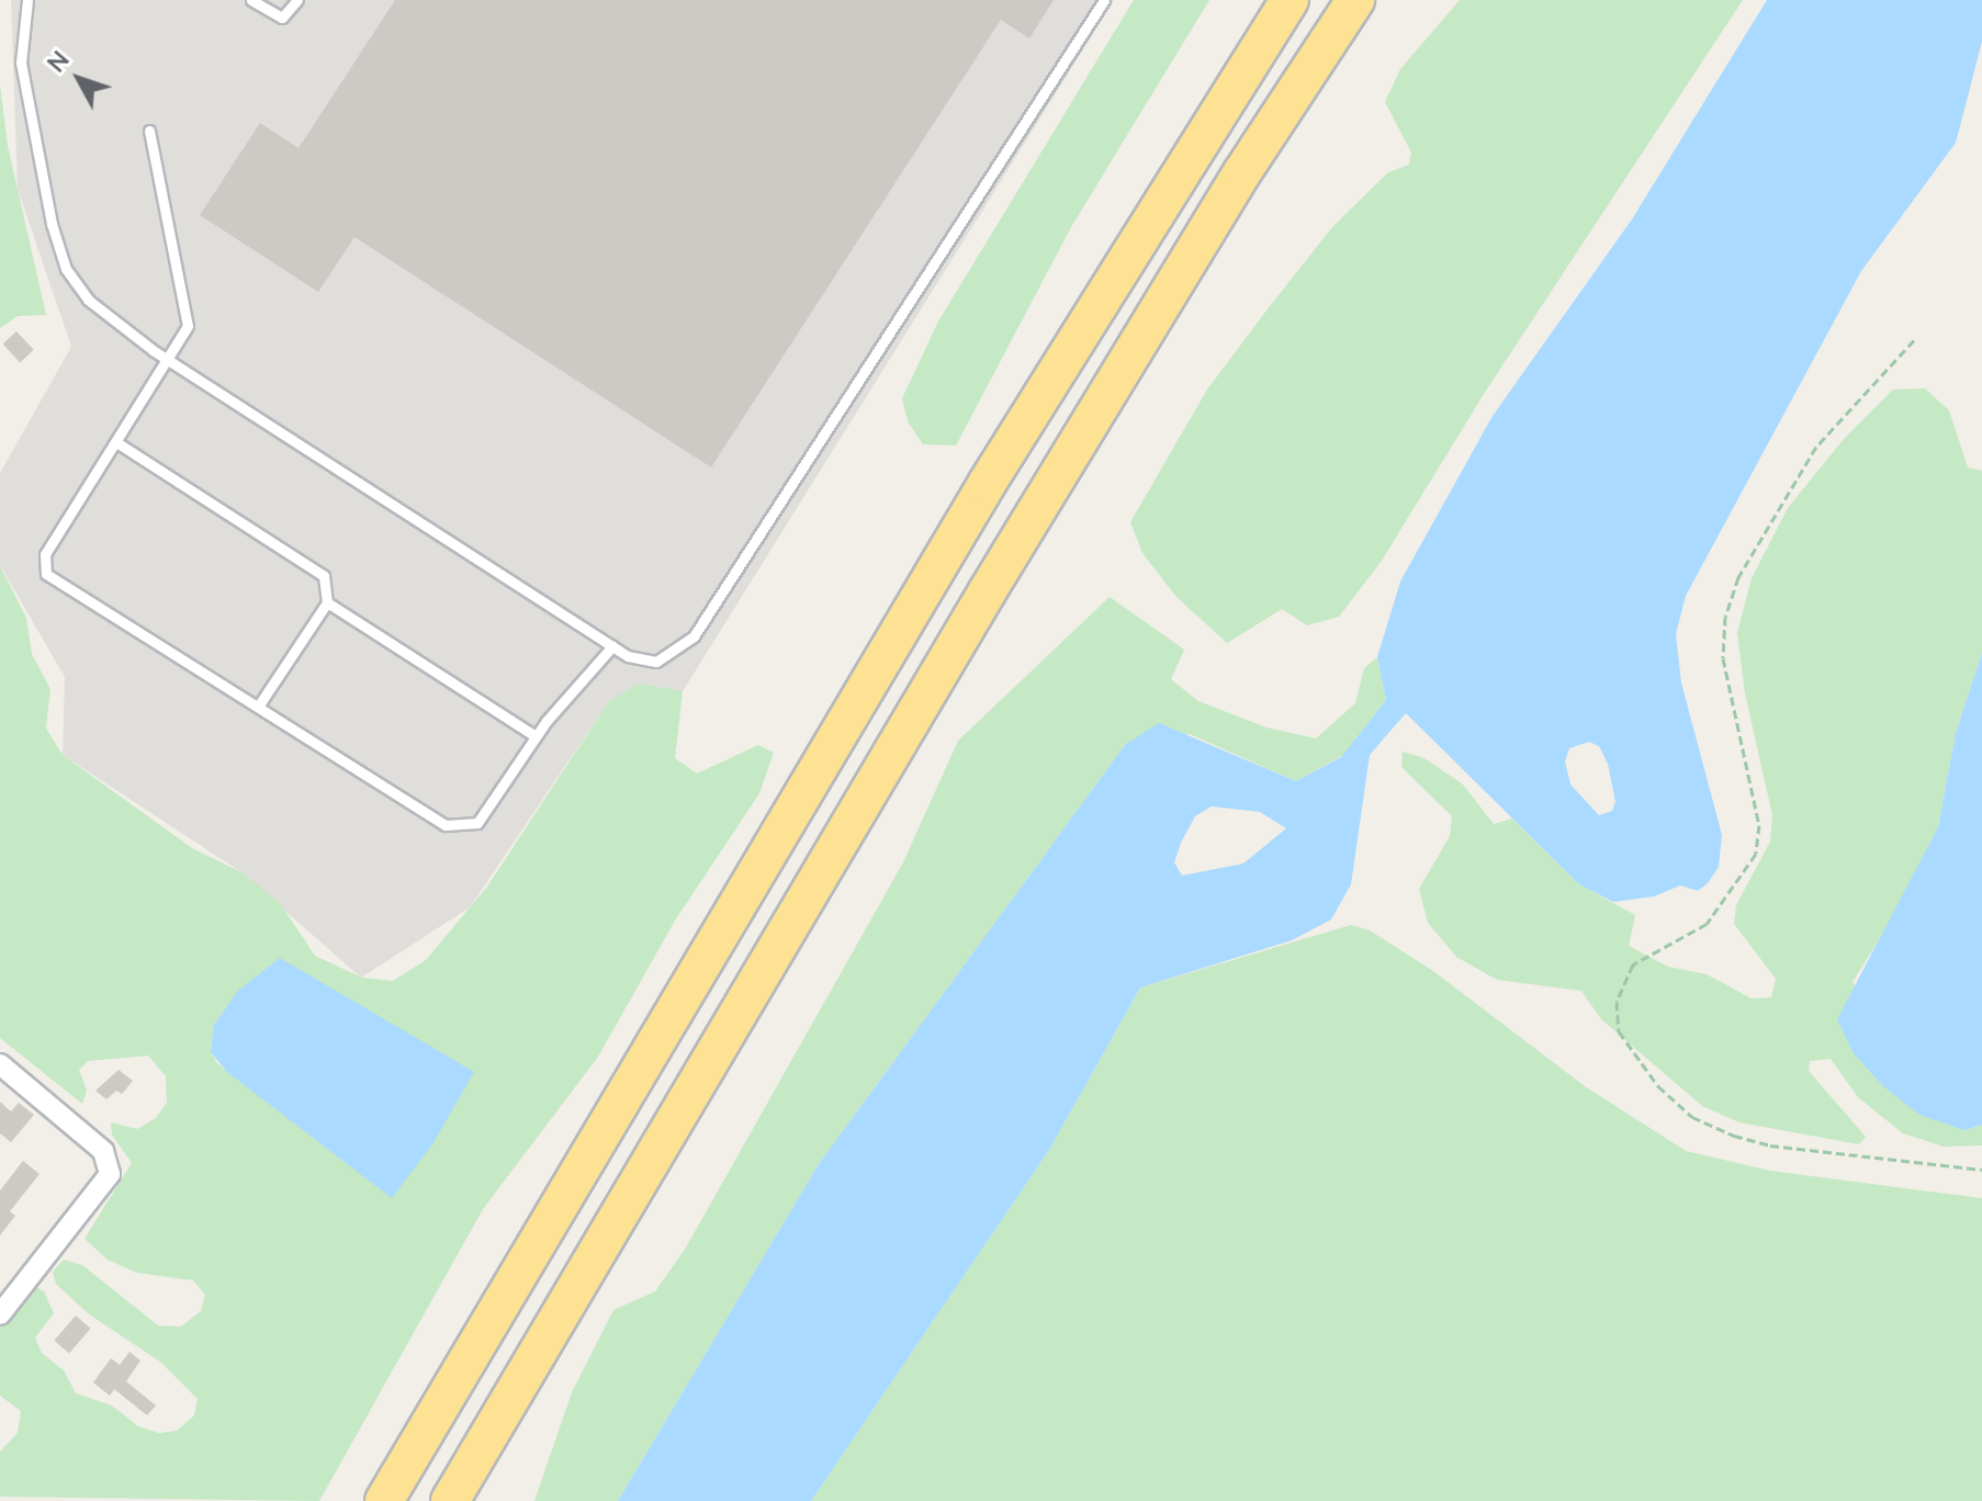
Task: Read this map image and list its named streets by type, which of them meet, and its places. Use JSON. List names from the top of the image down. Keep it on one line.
{"north":"top left"}
